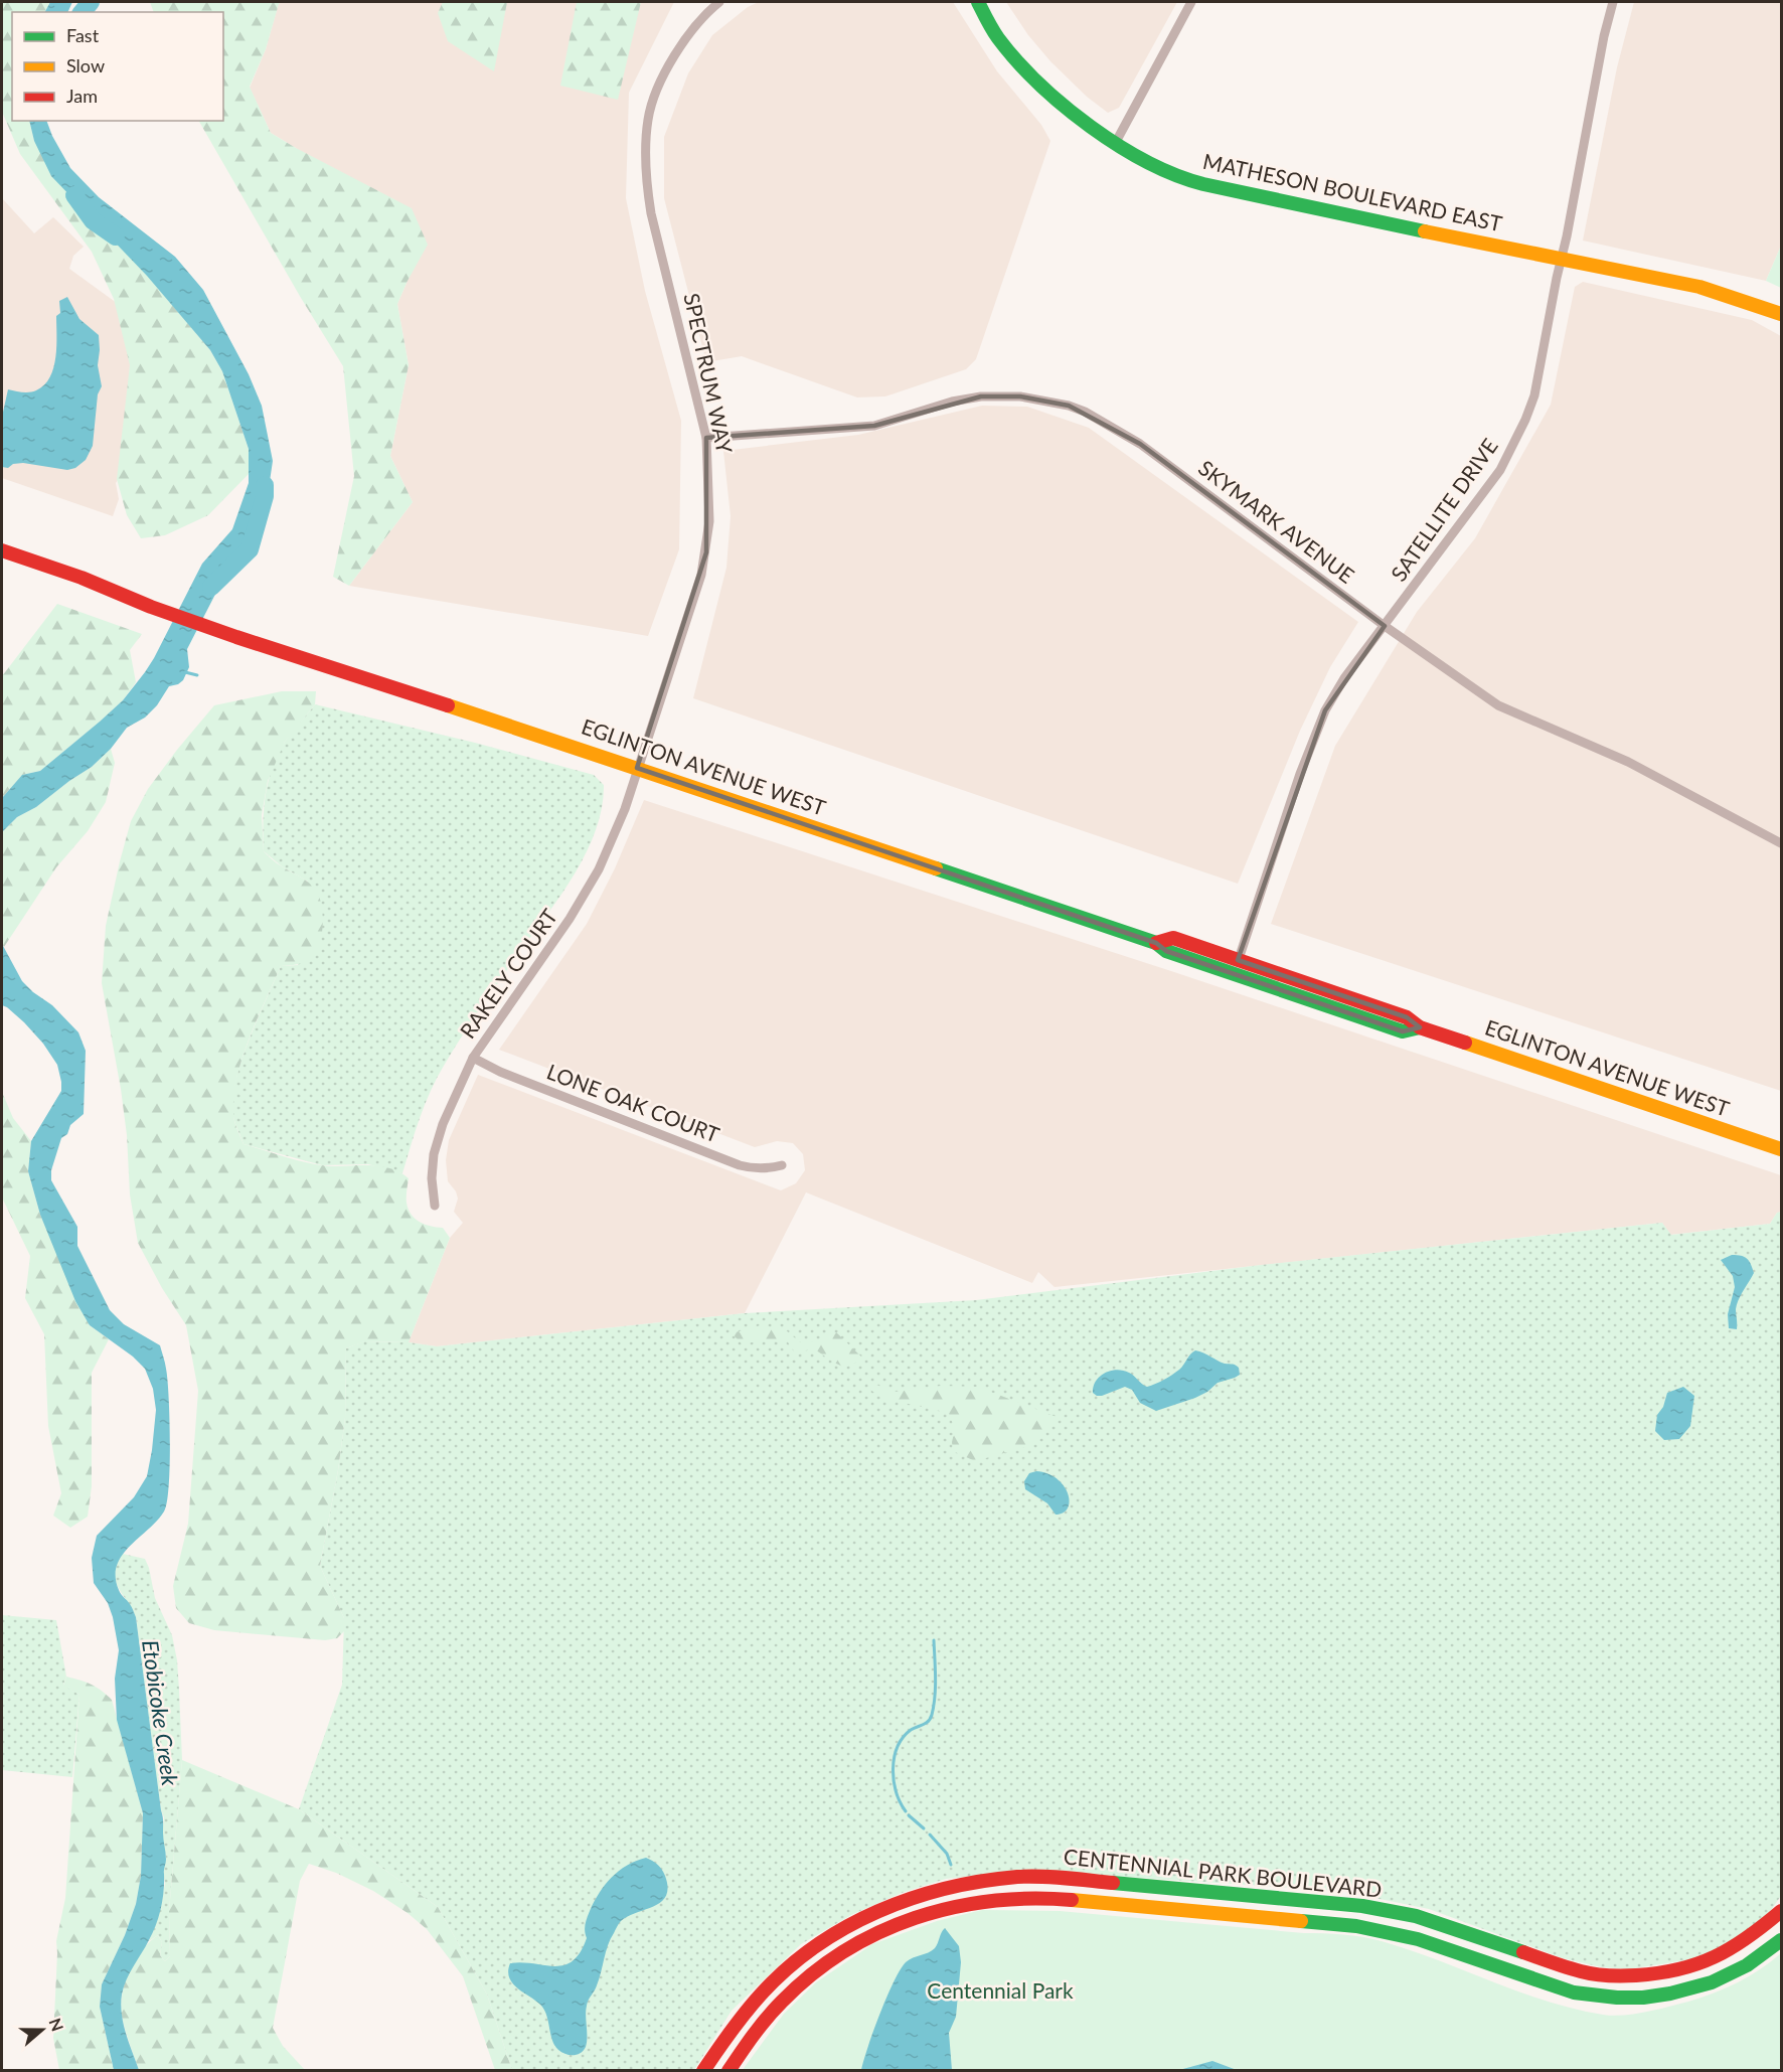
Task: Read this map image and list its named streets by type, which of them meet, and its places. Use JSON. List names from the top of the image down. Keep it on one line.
{"streets":{"street":["MATHESON BOULEVARD EAST","SPECTRUM WAY","SATELLITE DRIVE","SKYMARK AVENUE","EGLINTON AVENUE WEST","RAKELY COURT","LONE OAK COURT","CENTENNIAL PARK BOULEVARD"]},"crossings":[["MATHESON BOULEVARD EAST","SATELLITE DRIVE"],["SPECTRUM WAY","SKYMARK AVENUE"],["SPECTRUM WAY","EGLINTON AVENUE WEST"],["SPECTRUM WAY","RAKELY COURT"],["SATELLITE DRIVE","SKYMARK AVENUE"],["SATELLITE DRIVE","EGLINTON AVENUE WEST"],["EGLINTON AVENUE WEST","RAKELY COURT"],["RAKELY COURT","LONE OAK COURT"]],"water":["Etobicoke Creek"],"parks":["Centennial Park"],"legend":["Fast","Slow","Jam"],"north":"right"}
